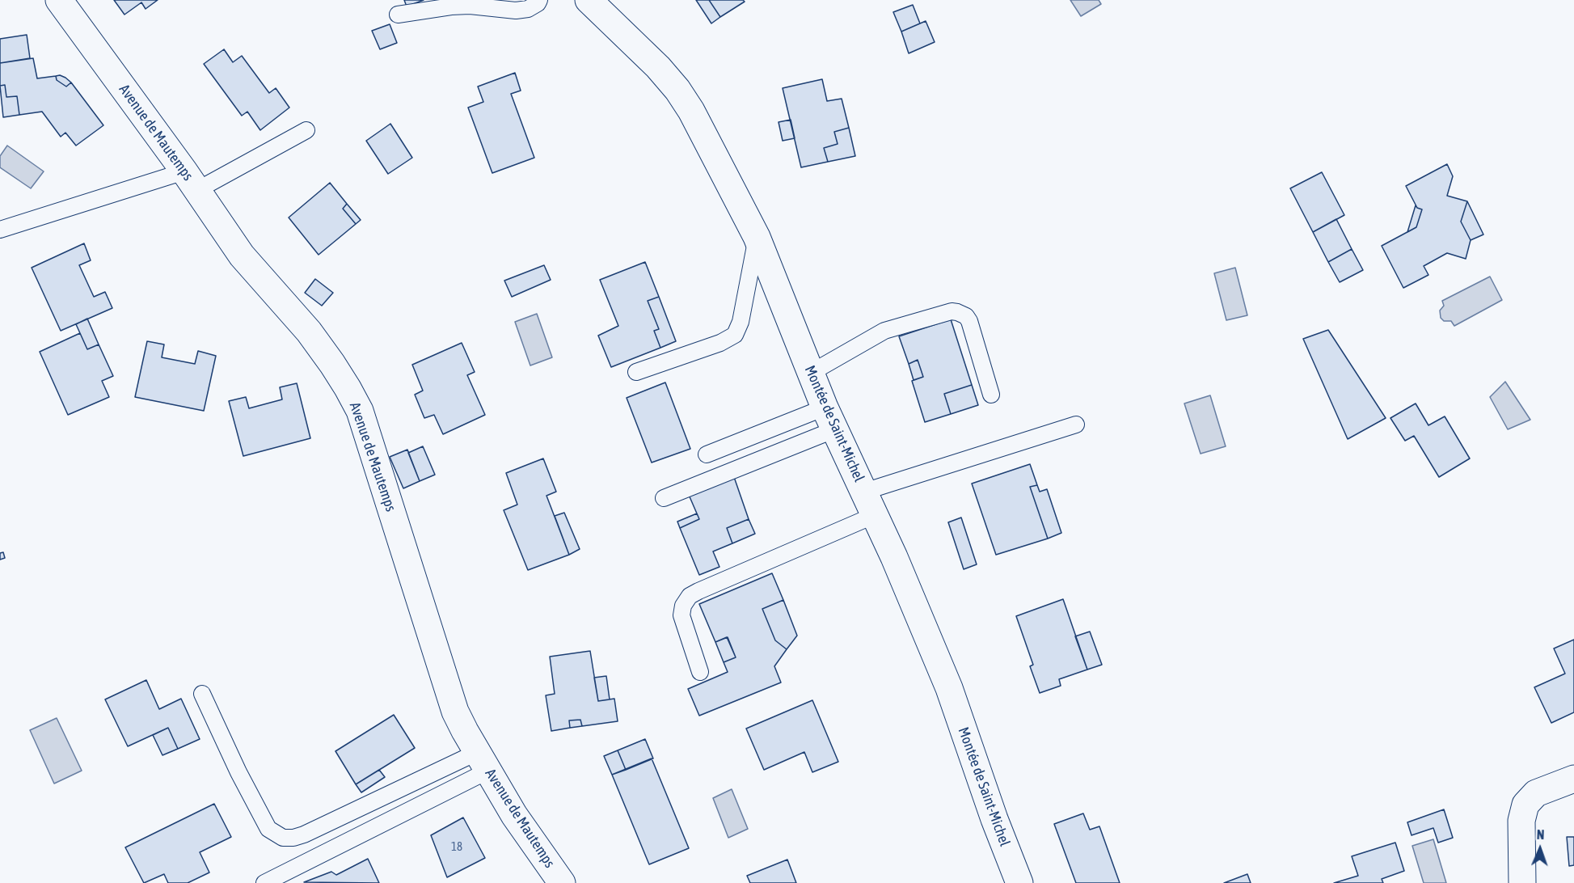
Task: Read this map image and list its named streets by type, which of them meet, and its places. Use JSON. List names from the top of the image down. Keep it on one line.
{"streets":{"street":["Avenue de Mautemps","Montée de Saint-Michel"]},"house_numbers":["18"],"north":"top"}
